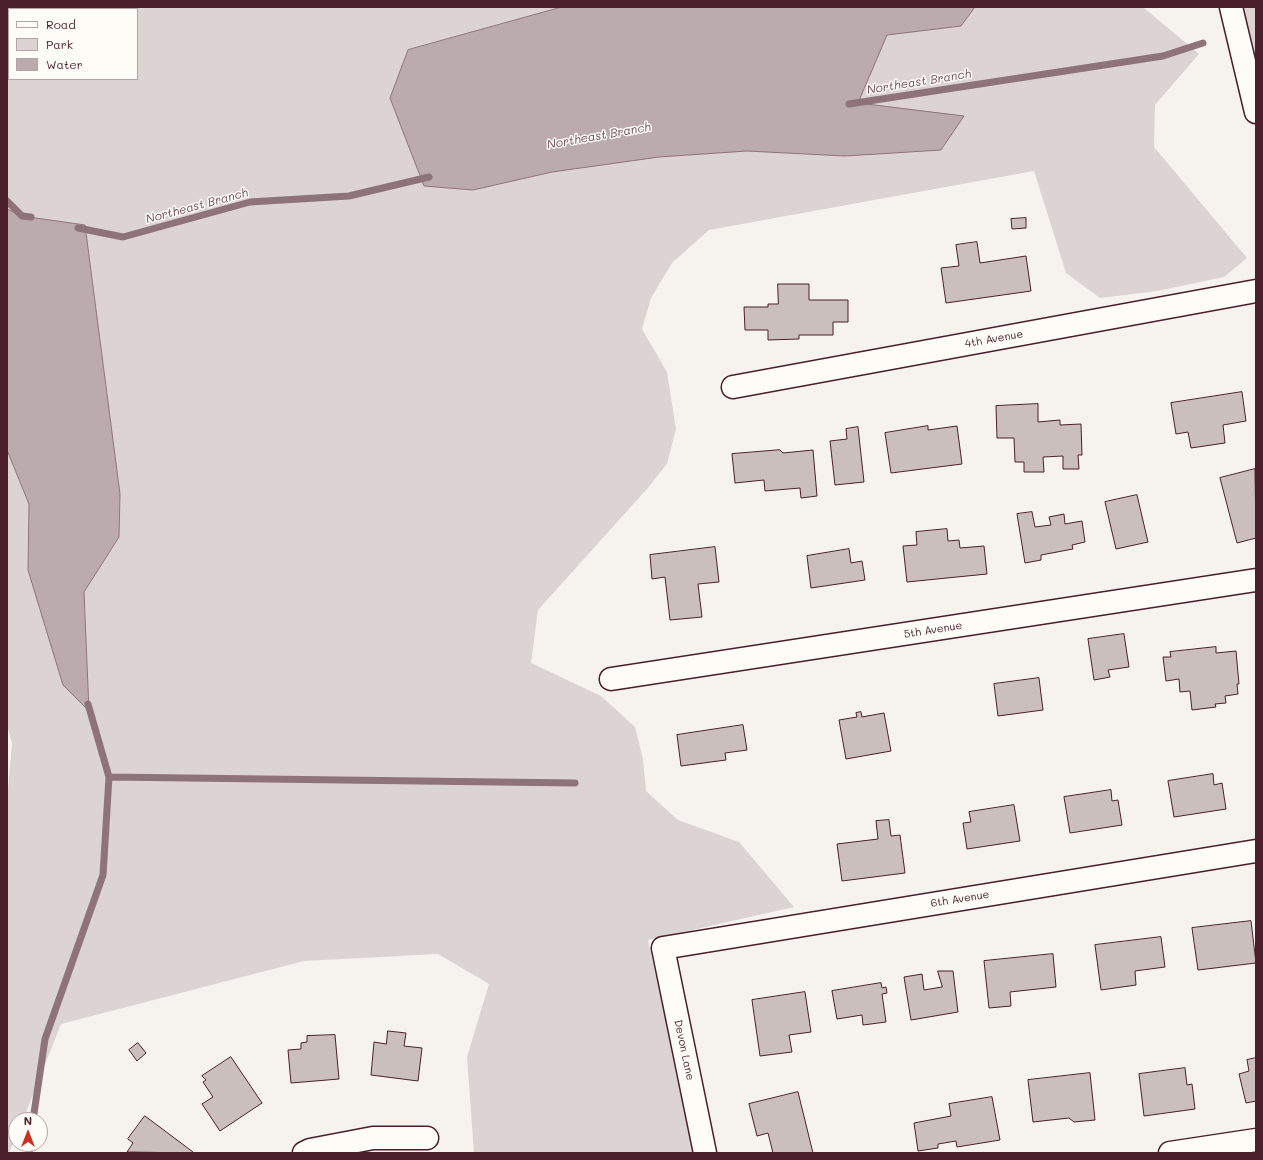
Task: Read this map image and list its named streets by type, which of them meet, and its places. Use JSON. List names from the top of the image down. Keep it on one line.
{"streets":{"street":["4th Avenue","5th Avenue","6th Avenue","Devon Lane"]},"crossings":[["6th Avenue","Devon Lane"]],"water":["Northeast Branch"],"legend":["Road","Park","Water"],"north":"top"}
